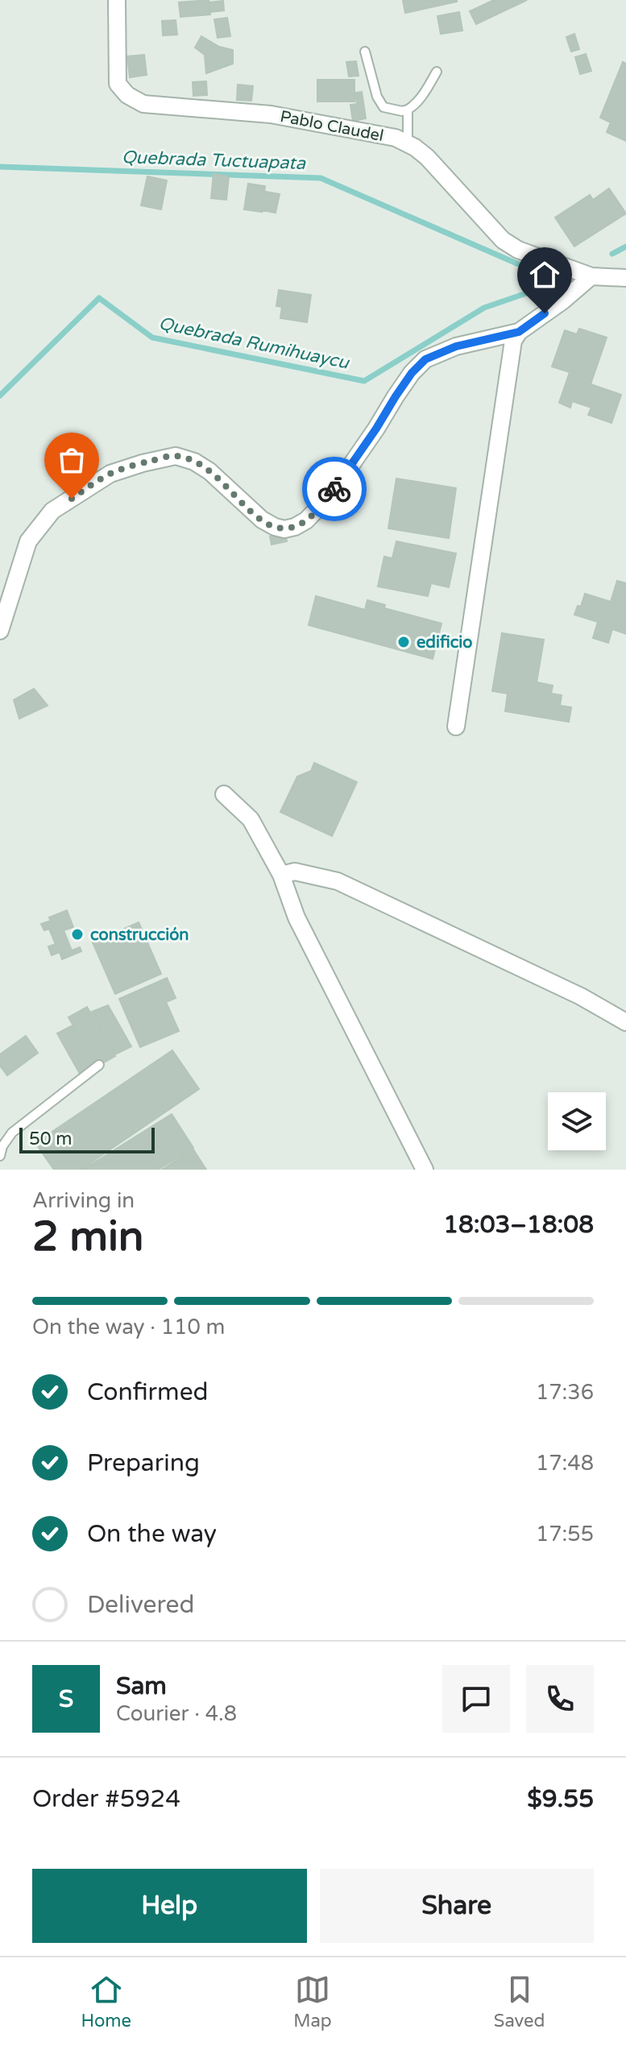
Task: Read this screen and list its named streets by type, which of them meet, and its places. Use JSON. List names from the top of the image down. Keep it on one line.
{"streets":{"street":["Pablo Claudel"]},"water":["Quebrada Tuctuapata","Quebrada Rumihuaycu"],"places":["edificio","construcción"],"scale_bar":"50 m","page":{"scale":"50 m","heading":["2 min","Arriving in","18:03–18:08"],"panel":["Sam","Courier · 4.8","Order #5924","$9.55"],"bar":"On the way · 110 m","list":[["Confirmed","17:36"],["Preparing","17:48"],["On the way","17:55"],"Delivered"],"round":"S","buttons":["Help","Share"],"tabs":["Home","Map","Saved"]}}
